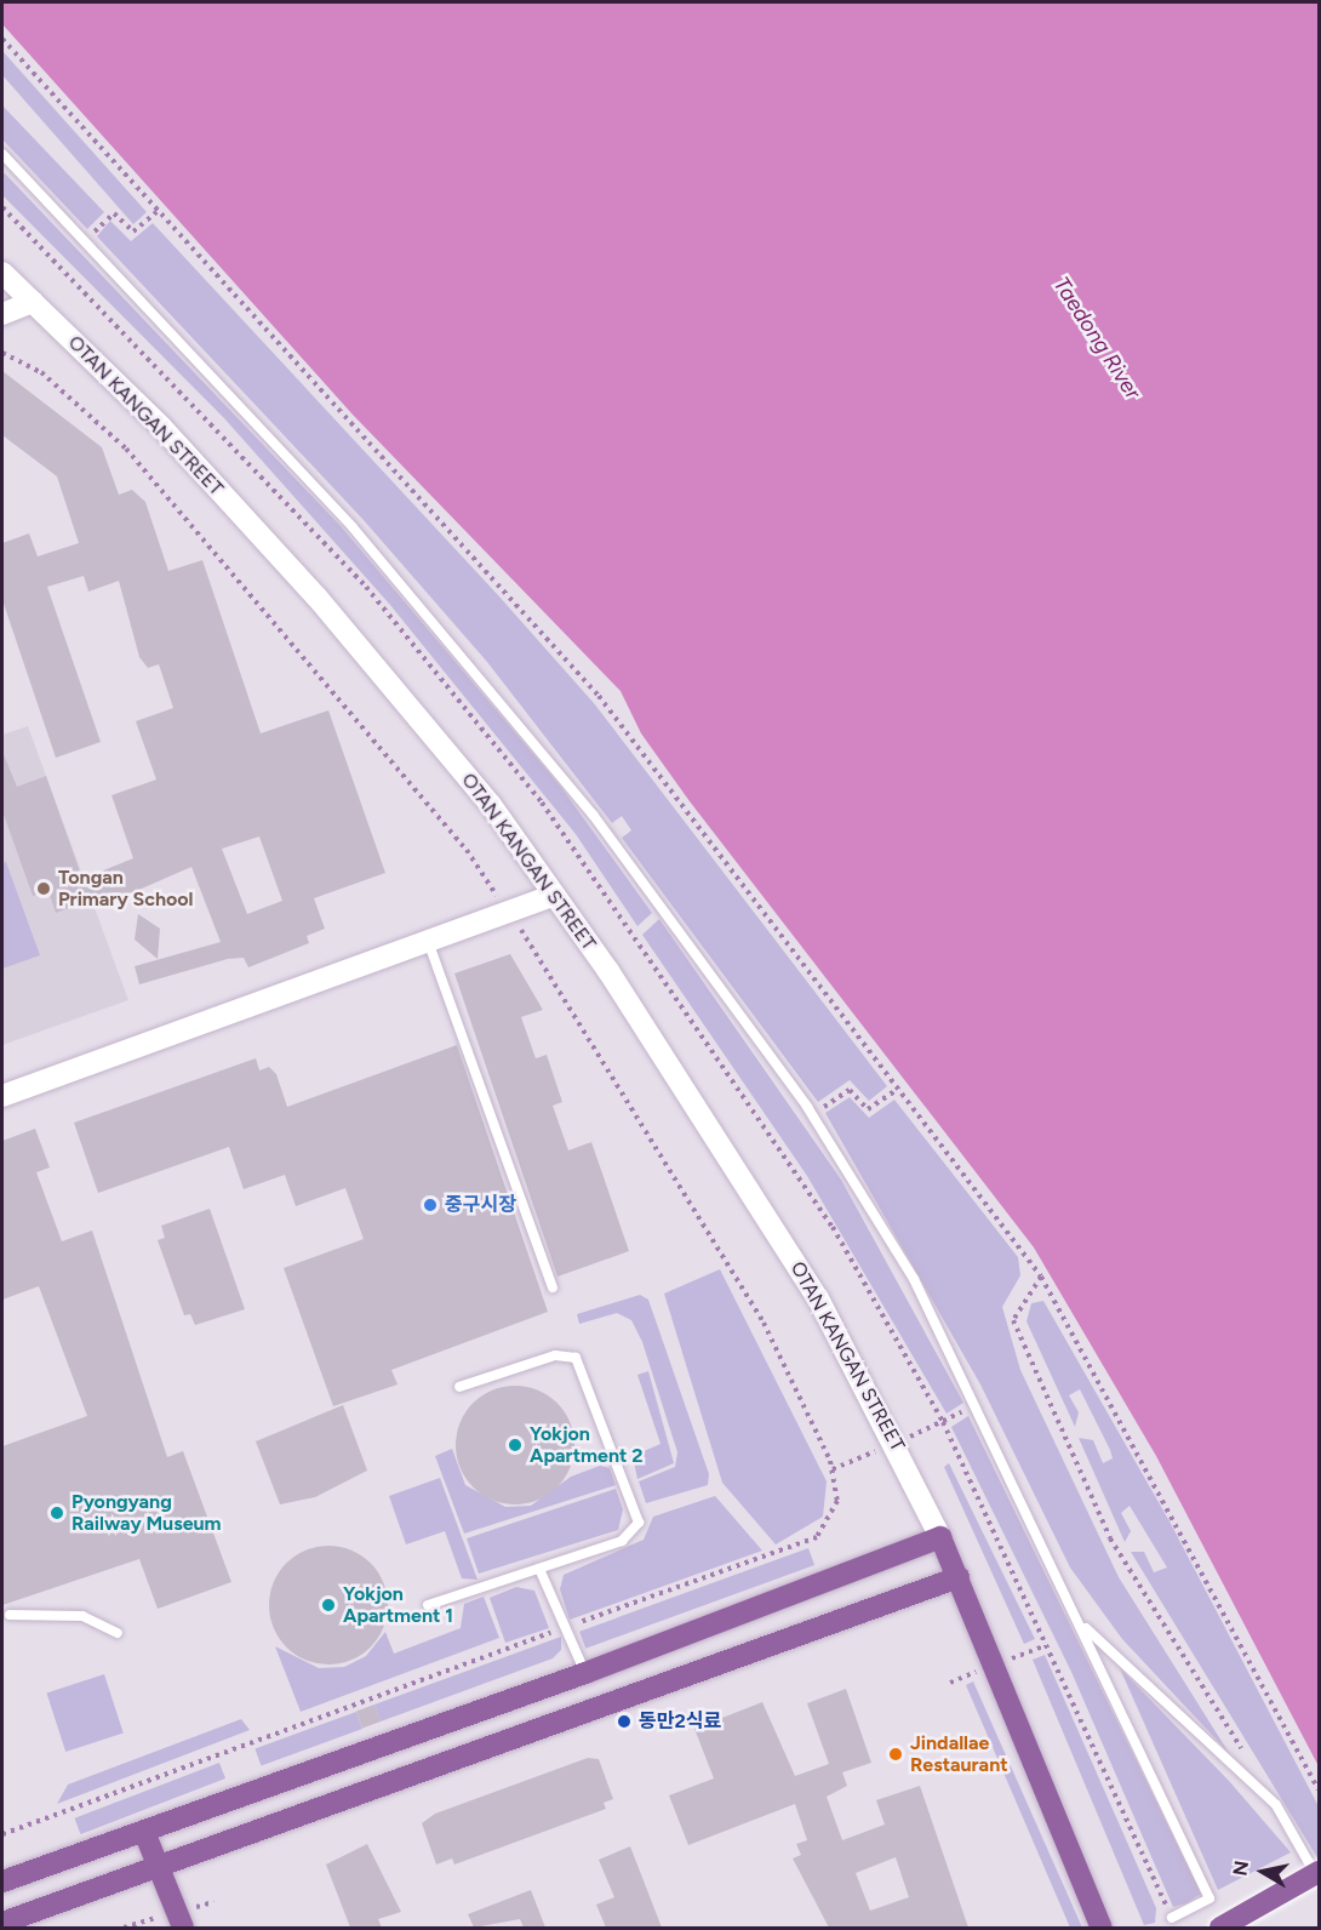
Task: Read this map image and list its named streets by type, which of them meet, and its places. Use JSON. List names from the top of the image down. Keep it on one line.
{"streets":{"main road":["OTAN KANGAN STREET"]},"water":["Taedong River"],"places":["Tongan Primary School","중구시장","Yokjon Apartment 2","Pyongyang Railway Museum","Yokjon Apartment 1","동만2식료","Jindallae Restaurant"],"north":"left"}
